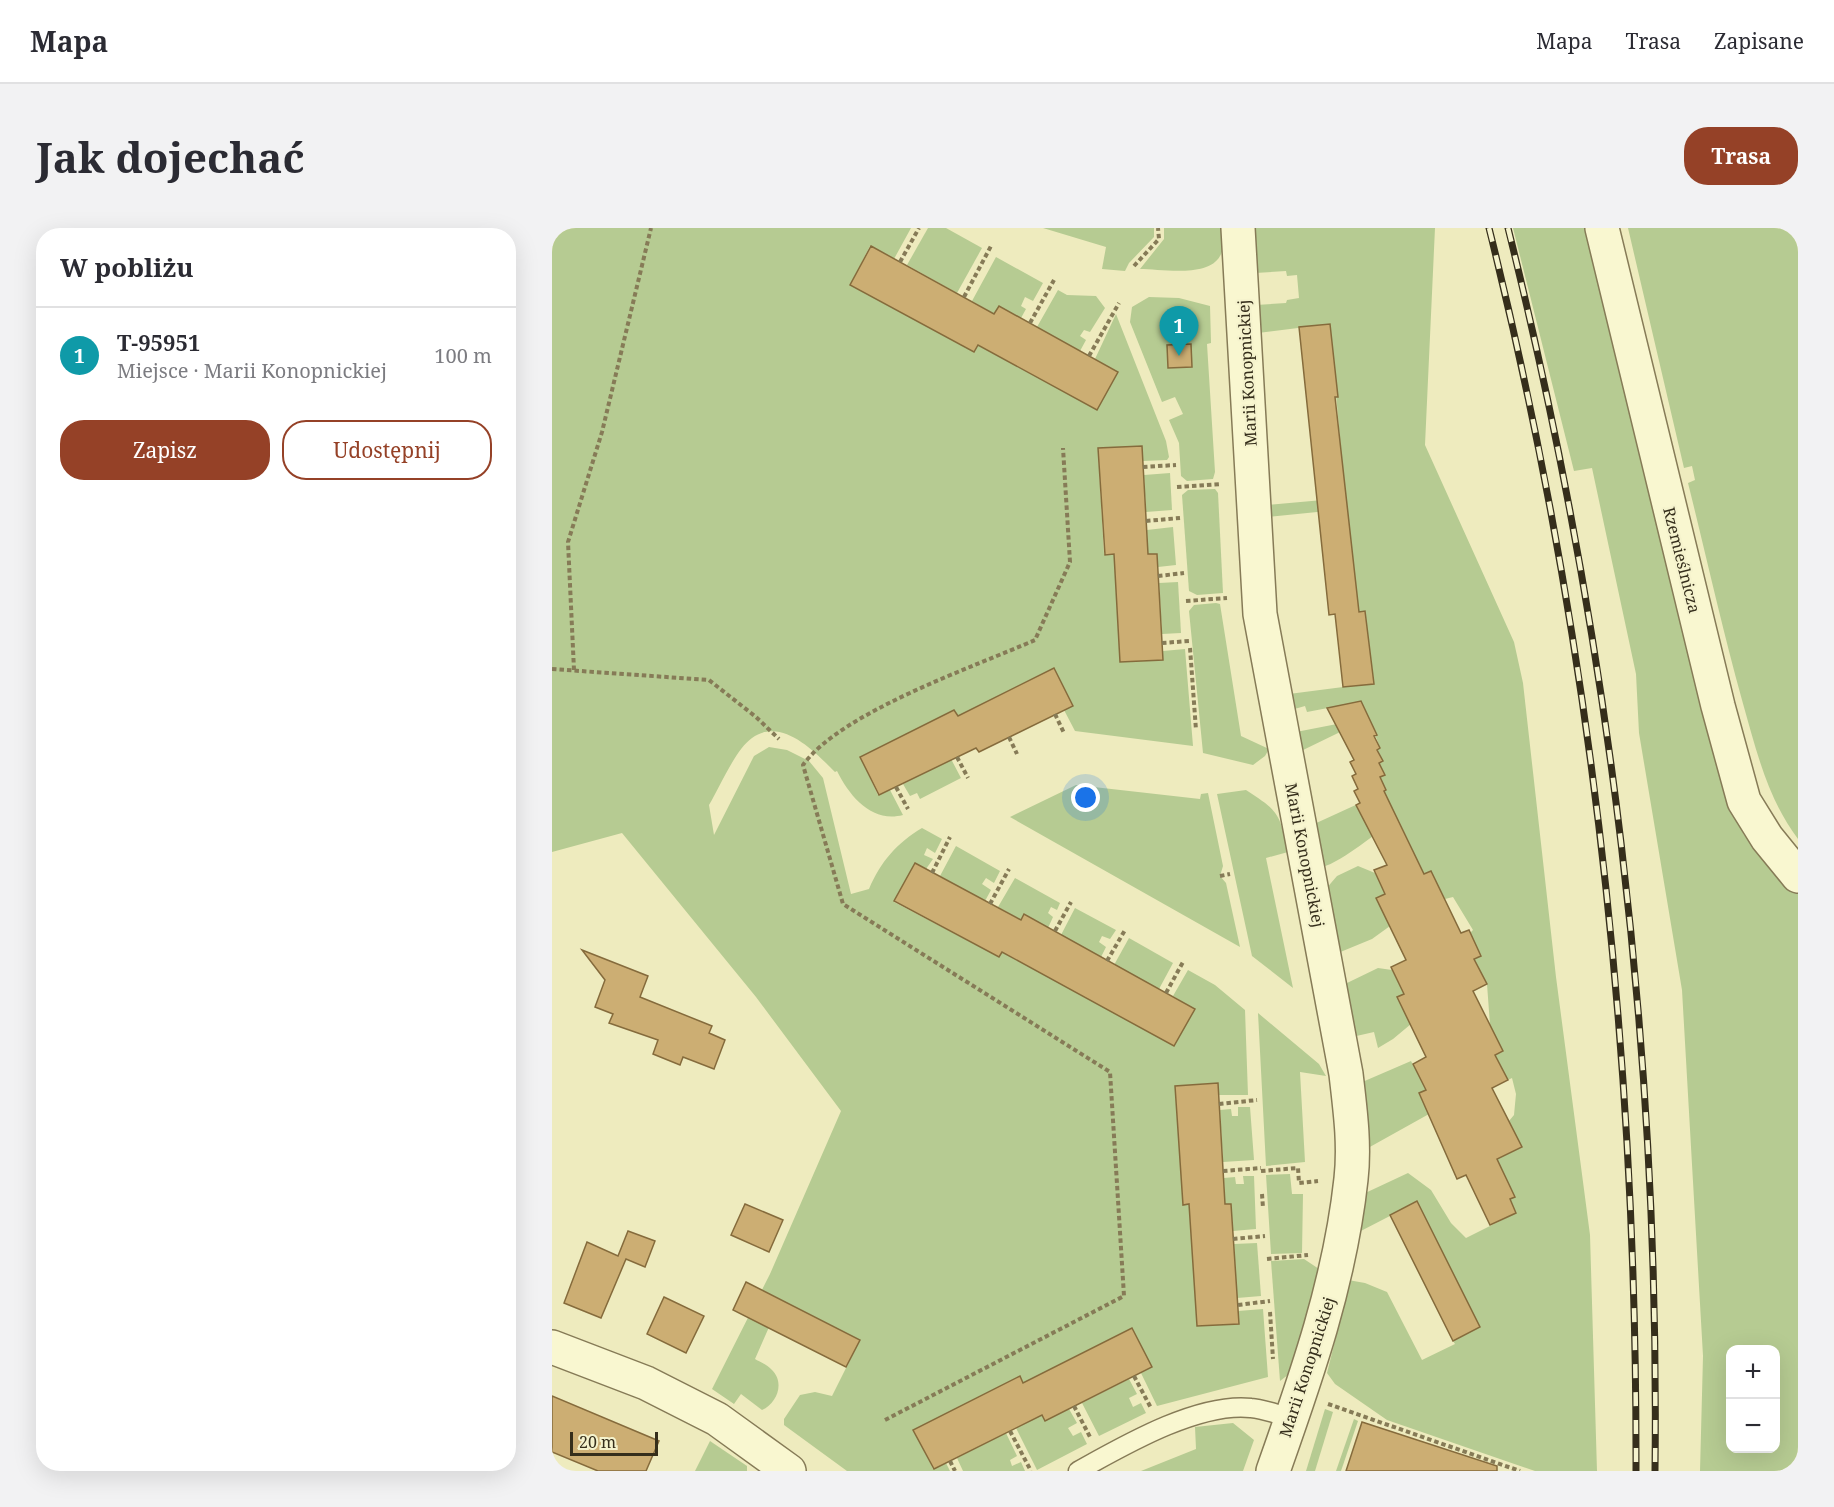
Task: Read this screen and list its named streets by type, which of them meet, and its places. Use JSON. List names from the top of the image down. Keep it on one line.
{"streets":{"street":["Marii Konopnickiej","Rzemieślnicza"]},"scale_bar":"20 m","page":{"header":"Mapa","nav":["Mapa","Trasa","Zapisane"],"buttons":["Trasa",["Zapisz","Udostępnij"]],"title":"Jak dojechać","heading":"W pobliżu","list":[{"mark":"1","name":"T-95951","note":"Miejsce · Marii Konopnickiej","value":"100 m"}],"pins":"1","map_buttons":["+","−"],"scale":"20 m"}}
